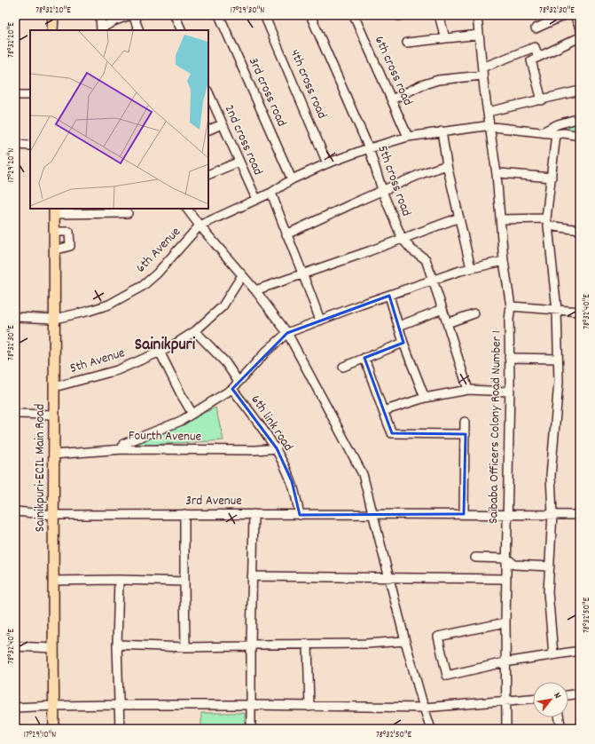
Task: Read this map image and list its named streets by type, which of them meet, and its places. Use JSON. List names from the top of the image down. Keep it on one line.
{"streets":{"main road":["Sainikpuri-ECIL Main Road"],"street":["6th cross road","4th cross road","3rd cross road","2nd cross road","5th cross road","6th Avenue","5th Avenue","6th link road","Saibaba Officers Colony Road Number 1","Fourth Avenue","3rd Avenue"]},"crossings":[["6th Avenue","Sainikpuri-ECIL Main Road"],["5th Avenue","Sainikpuri-ECIL Main Road"],["6th link road","Fourth Avenue"],["6th link road","3rd Avenue"],["Saibaba Officers Colony Road Number 1","3rd Avenue"],["Fourth Avenue","Sainikpuri-ECIL Main Road"],["Sainikpuri-ECIL Main Road","3rd Avenue"]],"districts":["Sainikpuri"],"north":"top right","coordinates":["78°32'20\"E","17°29'30\"N","78°32'30\"E","17°29'20\"N","78°32'40\"E","78°32'50\"E","17°29'10\"N"]}
